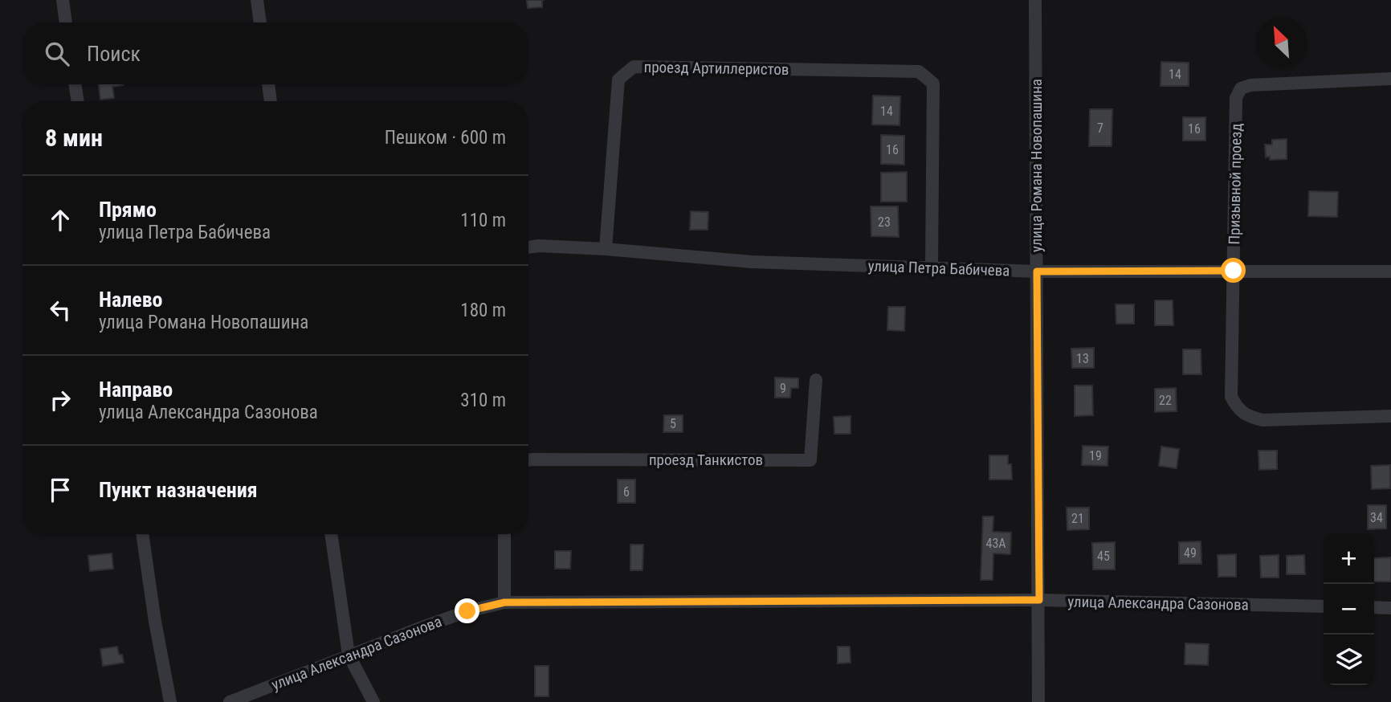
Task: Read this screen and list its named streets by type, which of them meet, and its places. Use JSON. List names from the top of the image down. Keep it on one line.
{"streets":{"street":["проезд Артиллеристов","улица Романа Новопашина","Призывной проезд","улица Петра Бабичева","проезд Танкистов","улица Александра Сазонова"]},"crossings":[["проезд Артиллеристов","улица Петра Бабичева"],["улица Романа Новопашина","улица Петра Бабичева"],["улица Романа Новопашина","улица Александра Сазонова"],["Призывной проезд","улица Петра Бабичева"]],"house_numbers":["14","14","7","16","16","23","13","9","22","5","19","6","34","21","43А","49","45"],"north":"top left","page":{"search":"Поиск","heading":["8 мин","Пешком · 600 m"],"list":[["Прямо","улица Петра Бабичева","110 m"],["Налево","улица Романа Новопашина","180 m"],["Направо","улица Александра Сазонова","310 m"],"Пункт назначения"],"map_buttons":["+","−"]}}
